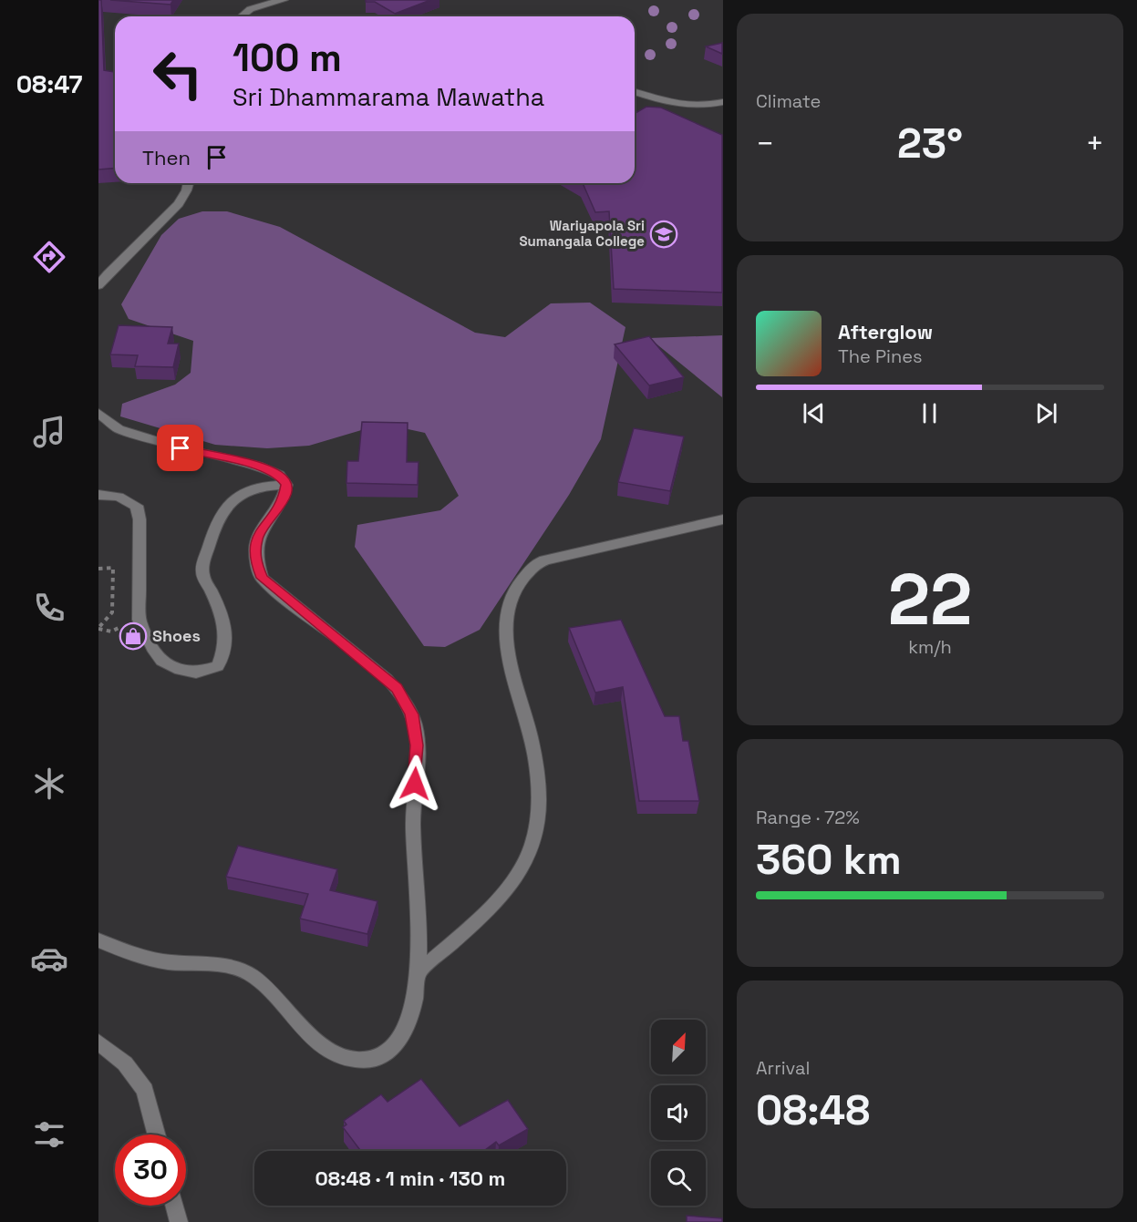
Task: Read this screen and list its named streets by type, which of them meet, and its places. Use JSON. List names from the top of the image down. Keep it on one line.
{"places":{"school or university":["Wariyapola Sri Sumangala College"],"shop":["Shoes"]},"north":"top right","page":{"tabs":"08:47","tile":["Climate",["22","km/h"],["Range · 72%","360 km"],["Arrival","08:48"]],"turn":["100 m","Sri Dhammarama Mawatha"],"heat":["−","23°","+"],"then":"Then","song":["Afterglow","The Pines"],"limit":"30","trip":"08:48 · 1 min · 130 m"}}
